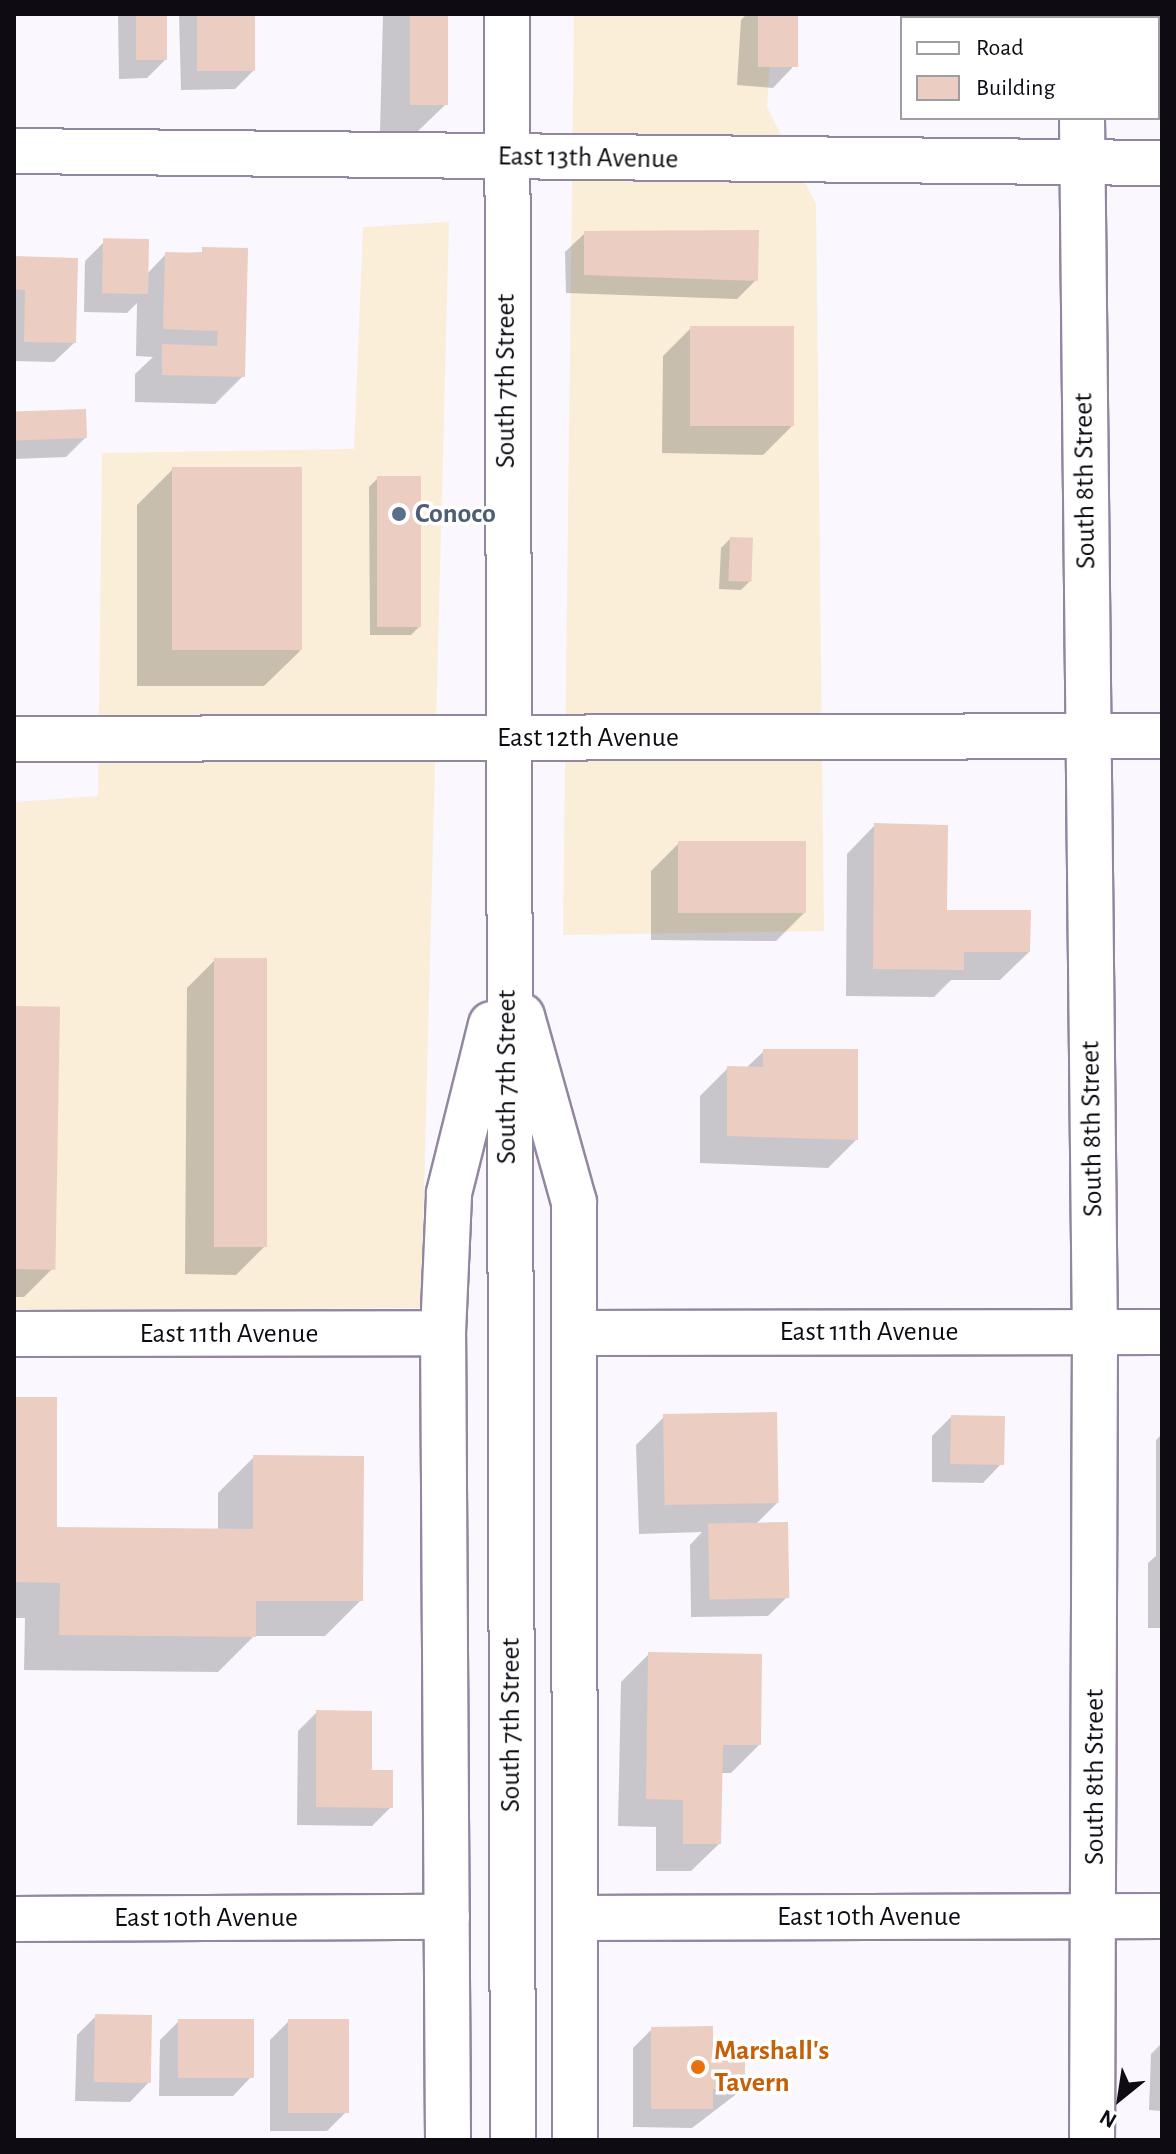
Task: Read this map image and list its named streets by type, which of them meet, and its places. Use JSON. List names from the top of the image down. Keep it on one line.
{"streets":{"street":["East 13th Avenue","South 7th Street","South 8th Street","East 12th Avenue","East 11th Avenue","East 10th Avenue"]},"crossings":[["East 13th Avenue","South 7th Street"],["East 13th Avenue","South 8th Street"],["South 7th Street","East 12th Avenue"],["South 8th Street","East 12th Avenue"],["South 8th Street","East 11th Avenue"],["South 8th Street","East 10th Avenue"]],"places":["Conoco","Marshall's Tavern"],"legend":["Road","Building"],"north":"bottom left"}
